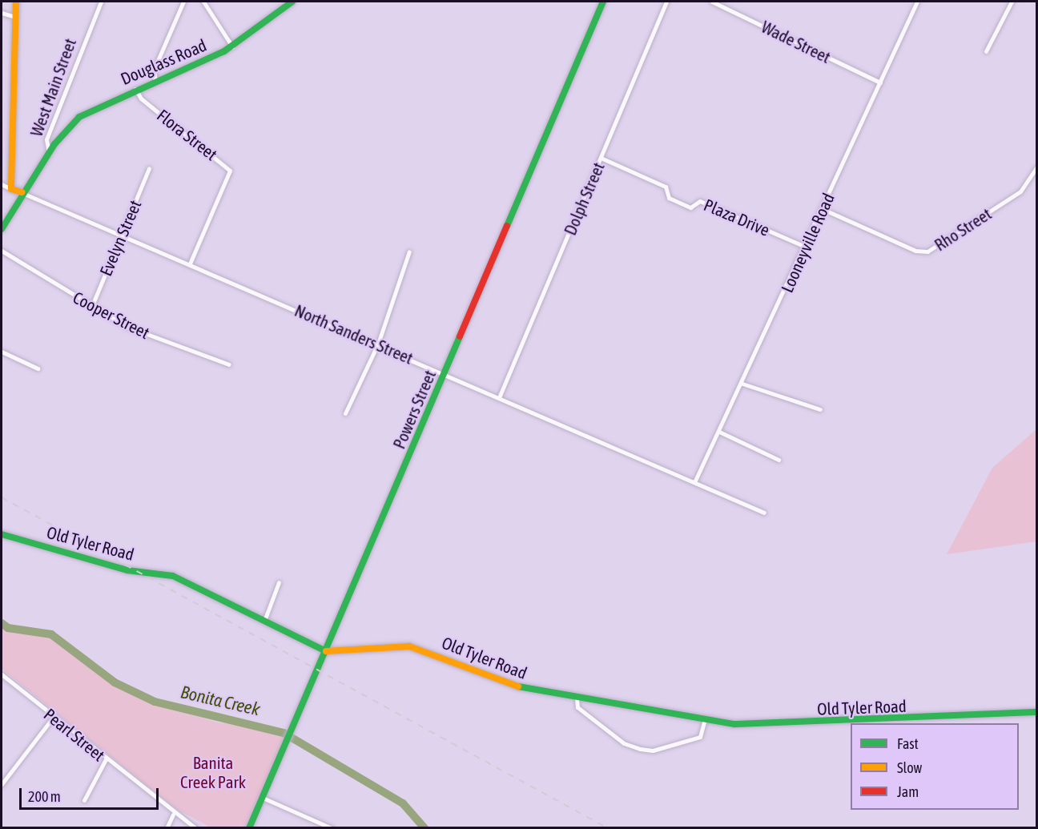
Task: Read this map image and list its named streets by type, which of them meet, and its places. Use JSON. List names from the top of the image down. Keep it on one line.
{"streets":{"street":["Wade Street","Douglass Road","West Main Street","Flora Street","Dolph Street","Plaza Drive","Rho Street","Evelyn Street","Looneyville Road","Cooper Street","North Sanders Street","Powers Street","Old Tyler Road","Pearl Street"]},"crossings":[["Wade Street","Looneyville Road"],["Douglass Road","West Main Street"],["Douglass Road","Flora Street"],["West Main Street","North Sanders Street"],["Flora Street","North Sanders Street"],["Dolph Street","Plaza Drive"],["Dolph Street","North Sanders Street"],["Plaza Drive","Looneyville Road"],["Rho Street","Looneyville Road"],["Evelyn Street","Cooper Street"],["Evelyn Street","North Sanders Street"],["Looneyville Road","North Sanders Street"],["North Sanders Street","Powers Street"],["Powers Street","Old Tyler Road"]],"water":["Bonita Creek"],"parks":["Banita Creek Park"],"legend":["Fast","Slow","Jam"],"scale_bar":"200 m"}
